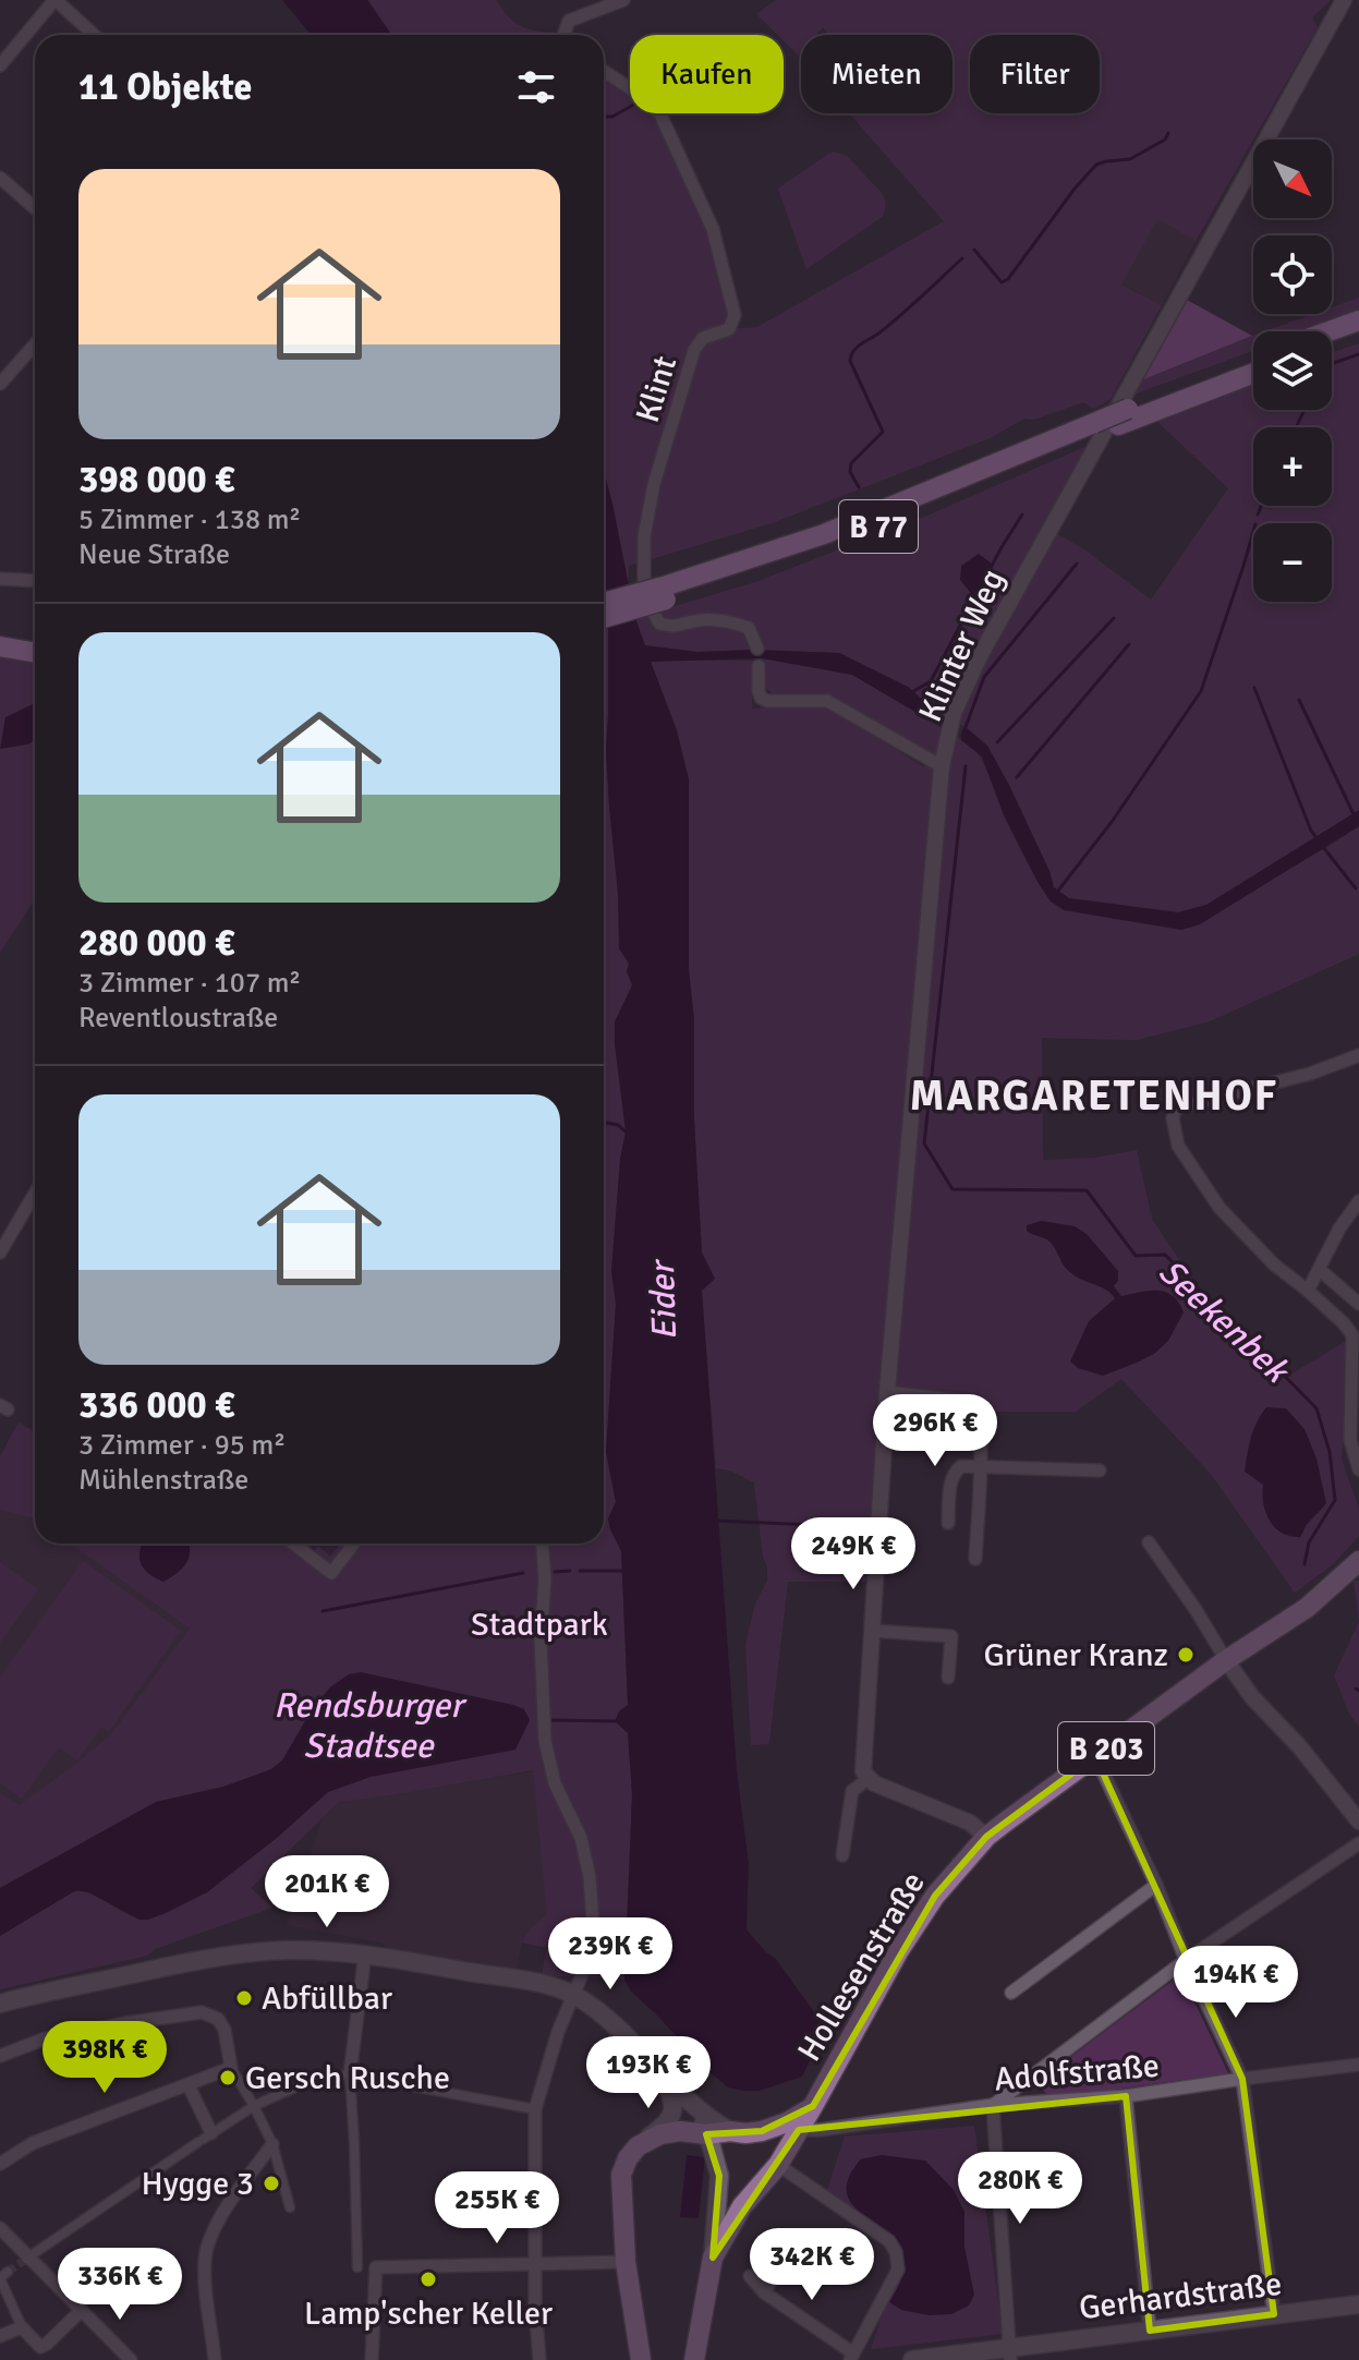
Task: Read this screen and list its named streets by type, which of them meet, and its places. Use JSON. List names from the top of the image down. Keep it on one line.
{"streets":{"highway":["B 77"],"main road":["B 203","Hollesenstraße","Gerhardstraße"],"street":["Klint","Klinter Weg","Adolfstraße"]},"crossings":[["B 203","Hollesenstraße"],["B 203","Adolfstraße"]],"districts":["MARGARETENHOF"],"water":["Eider","Seekenbek","Rendsburger Stadtsee"],"parks":["Stadtpark"],"places":["Grüner Kranz","Abfüllbar","Gersch Rusche","Hygge 3","Lamp'scher Keller"],"north":"bottom right","page":{"chip":["Kaufen","Mieten","Filter"],"heading":"11 Objekte","map_buttons":["+","−"],"list":[{"name":"398 000 €","note":"5 Zimmer · 138 m² · Neue Straße"},{"name":"280 000 €","note":"3 Zimmer · 107 m² · Reventloustraße"},{"name":"336 000 €","note":"3 Zimmer · 95 m² · Mühlenstraße"}],"price":["296K €","249K €","201K €","239K €","194K €","398K €","193K €","280K €","255K €","342K €","336K €"]}}
